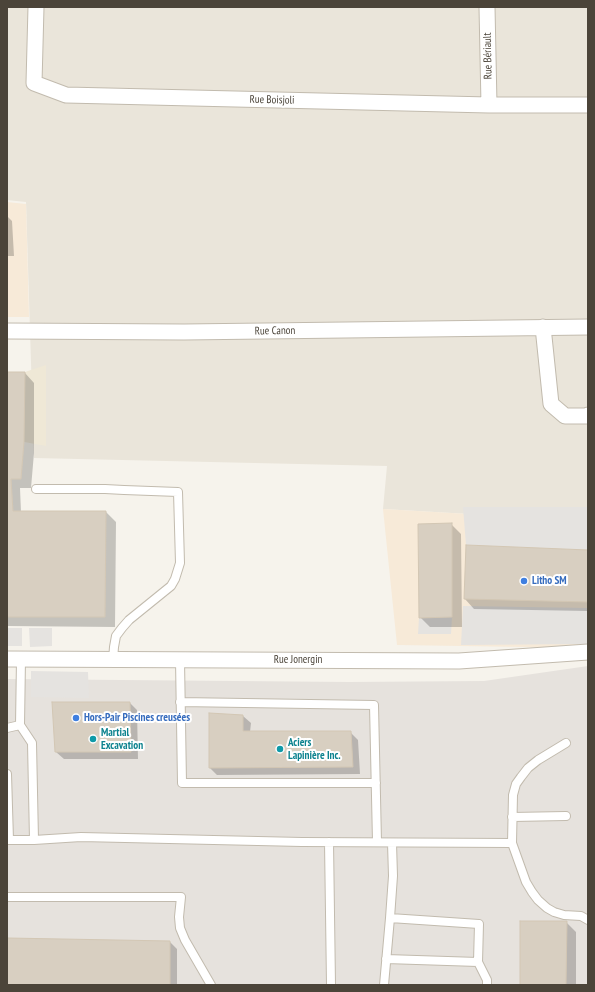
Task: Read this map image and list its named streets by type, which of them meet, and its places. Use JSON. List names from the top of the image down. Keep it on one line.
{"streets":{"street":["Rue Bériault","Rue Boisjoli","Rue Canon","Rue Jonergin"]},"crossings":[["Rue Bériault","Rue Boisjoli"]],"places":["Litho SM","Hors-Pair Piscines creusées","Martial Excavation","Aciers Lapinière Inc."]}
